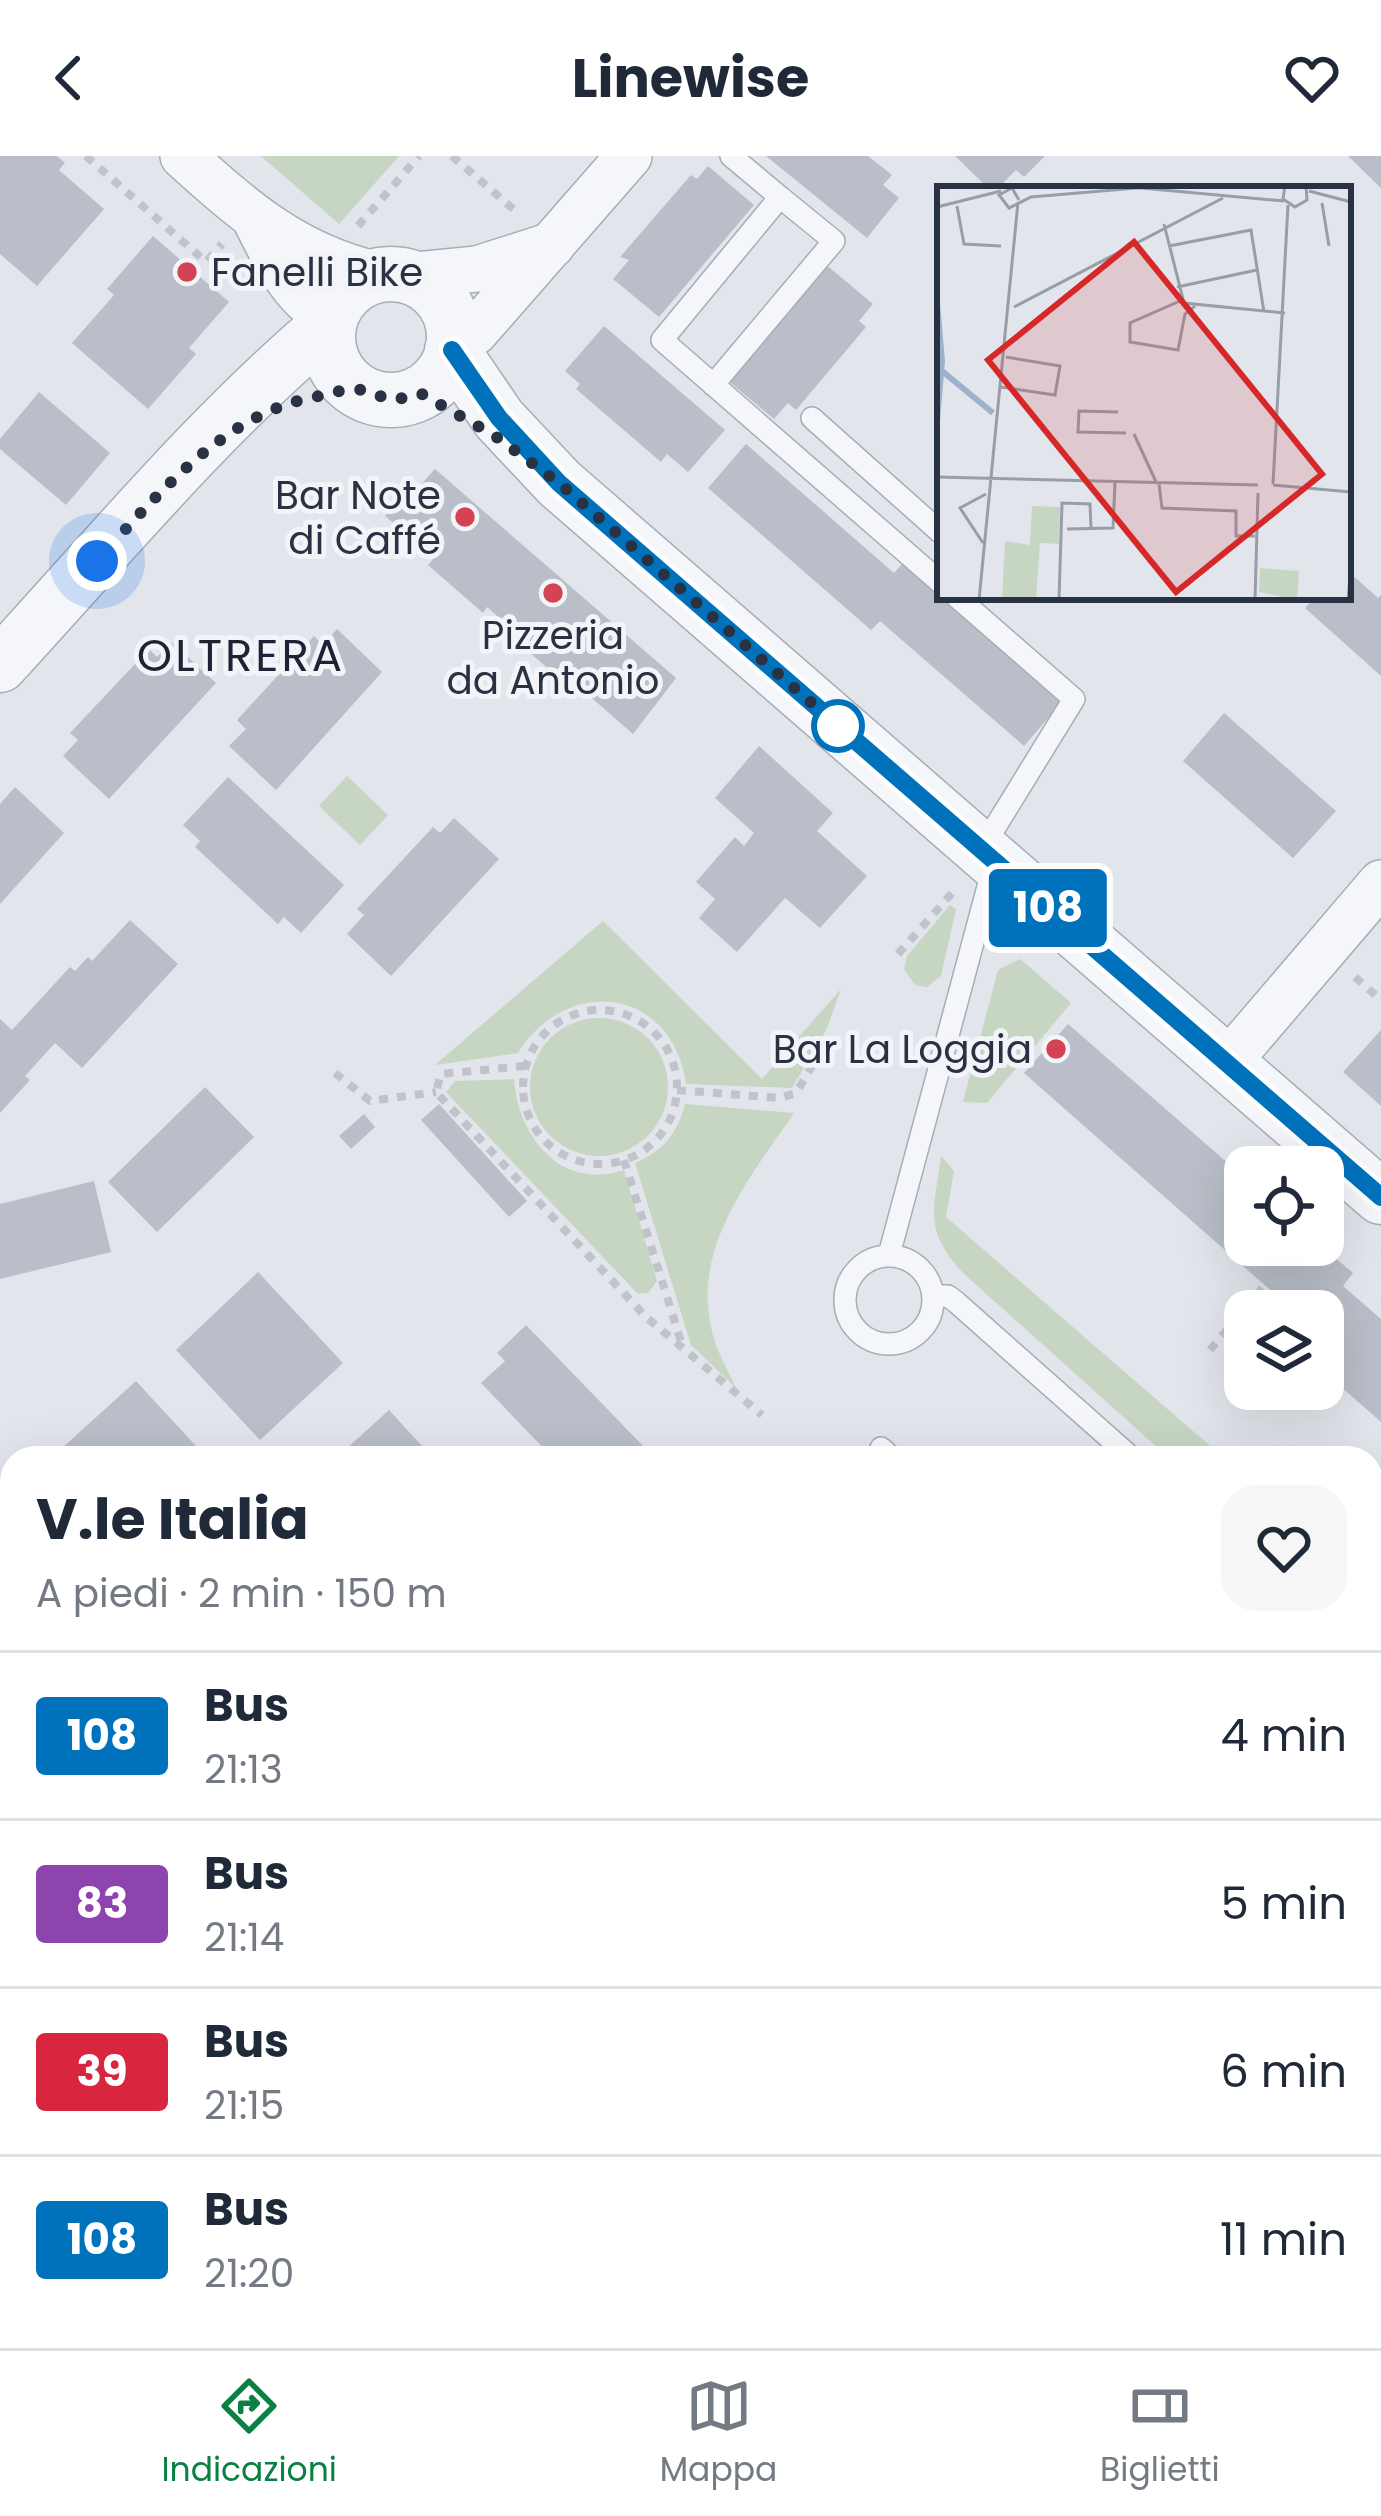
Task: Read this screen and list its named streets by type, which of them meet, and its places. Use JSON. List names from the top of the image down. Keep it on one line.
{"districts":["OLTRERA"],"places":["Fanelli Bike","Bar Note di Caffé","Pizzeria da Antonio","Bar La Loggia"],"lines":["bus line 108"],"page":{"header":"Linewise","on_map":"108","heading":["V.le Italia","A piedi · 2 min · 150 m"],"list":[{"mark":"108","name":"Bus","note":"21:13","value":"4 min"},{"mark":"83","name":"Bus","note":"21:14","value":"5 min"},{"mark":"39","name":"Bus","note":"21:15","value":"6 min"},{"mark":"108","name":"Bus","note":"21:20","value":"11 min"}],"tabs":["Indicazioni","Mappa","Biglietti"]}}
